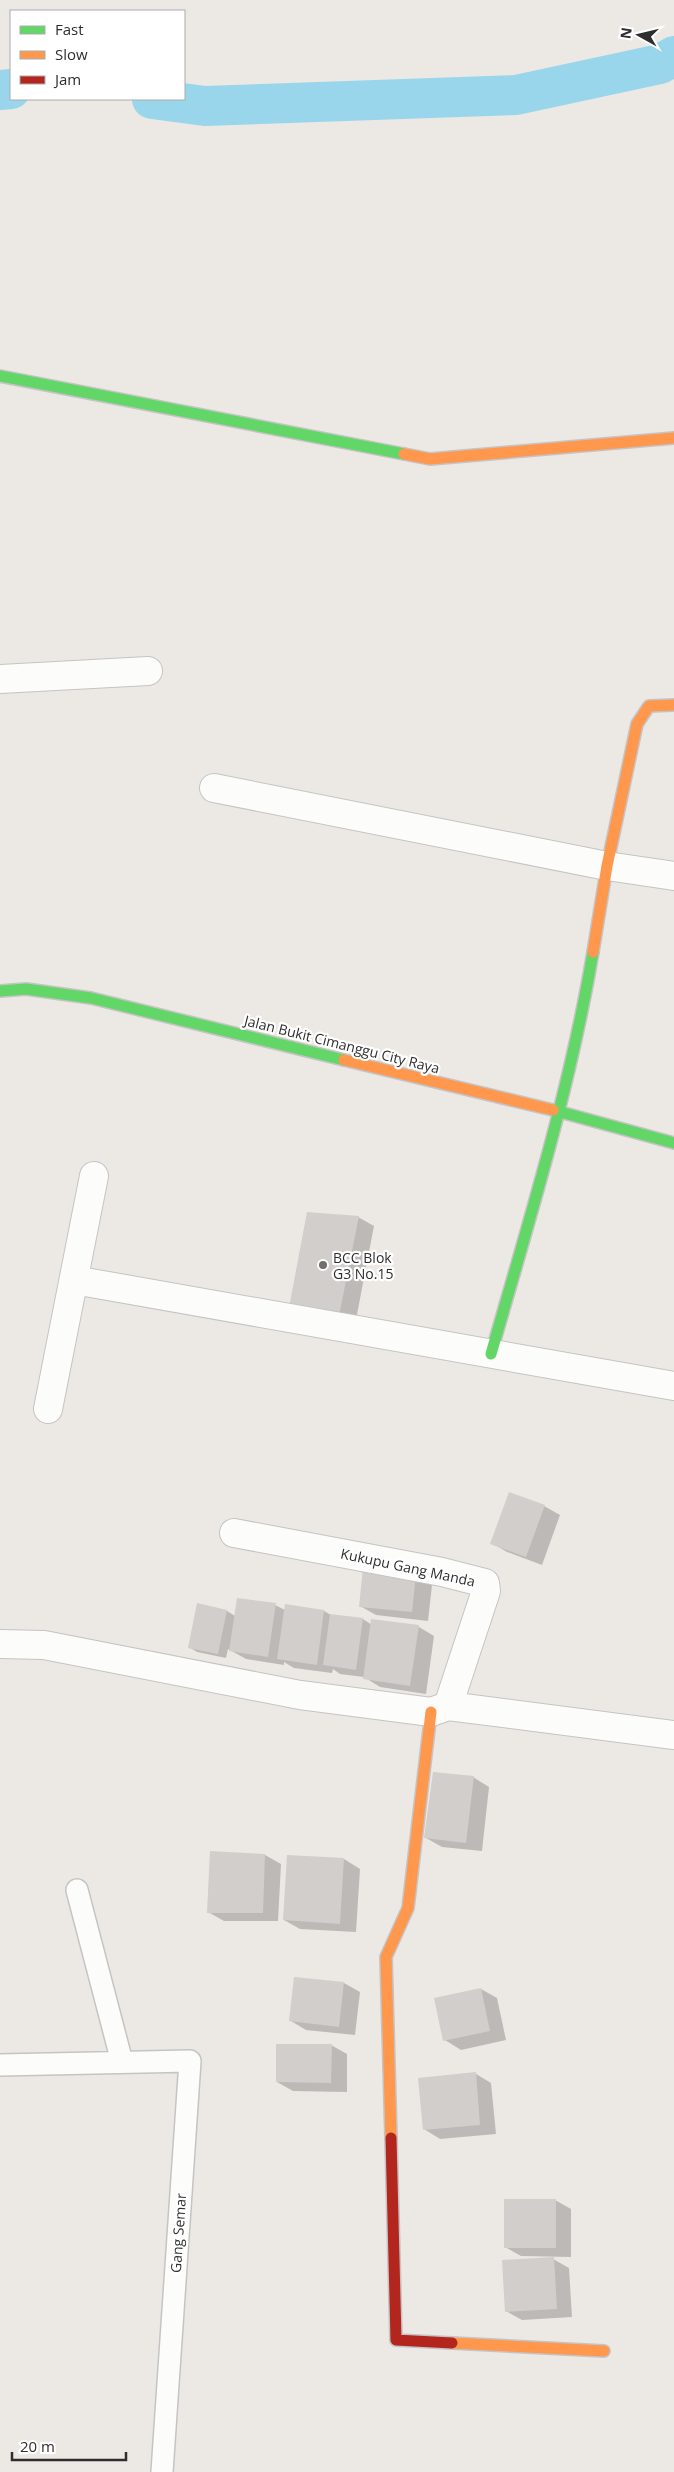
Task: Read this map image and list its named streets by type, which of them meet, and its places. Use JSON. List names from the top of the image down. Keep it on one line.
{"streets":{"street":["Jalan Bukit Cimanggu City Raya","Kukupu Gang Manda"],"lane":["Gang Semar"]},"places":["BCC Blok G3 No.15"],"legend":["Fast","Slow","Jam"],"scale_bar":"20 m","north":"left"}
